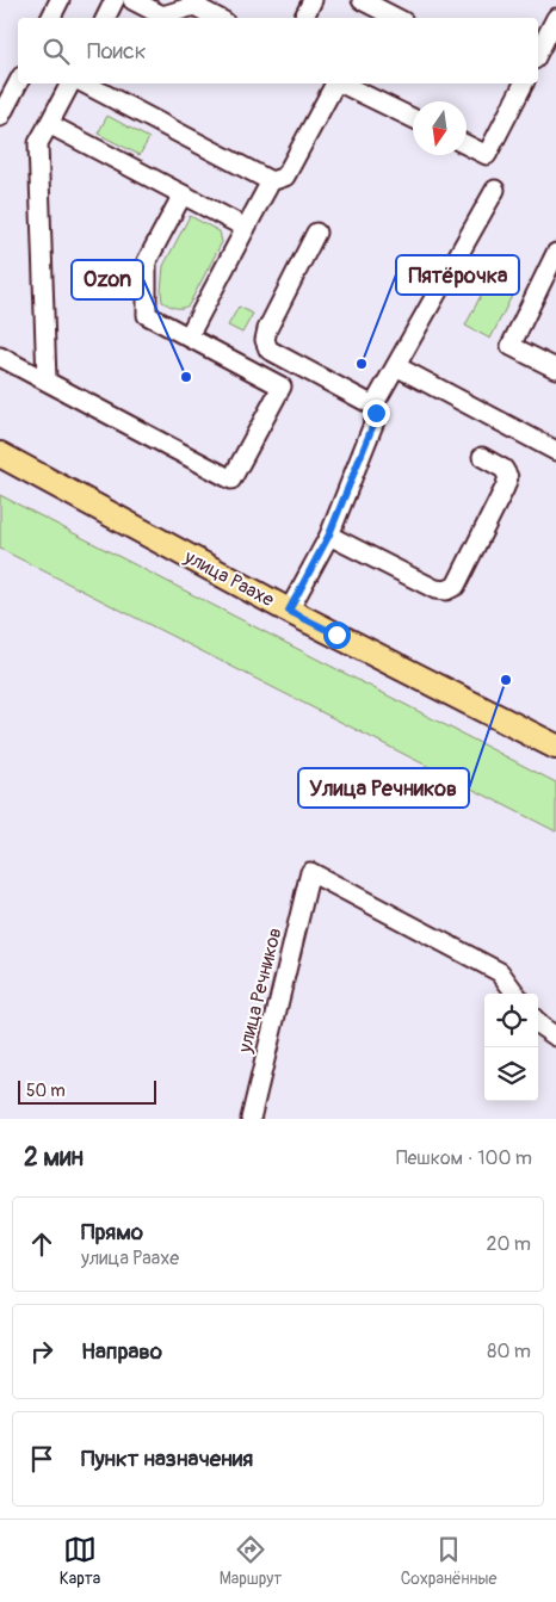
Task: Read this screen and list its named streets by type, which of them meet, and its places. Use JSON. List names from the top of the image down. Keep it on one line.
{"streets":{"main road":["улица Раахе"],"street":["улица Речников"]},"places":["Пятёрочка","Ozon","Улица Речников"],"scale_bar":"50 m","north":"bottom","page":{"search":"Поиск","scale":"50 m","heading":["2 мин","Пешком · 100 m"],"list":[["Прямо","улица Раахе","20 m"],["Направо","80 m"],"Пункт назначения"],"nav":["Карта","Маршрут","Сохранённые"]}}
